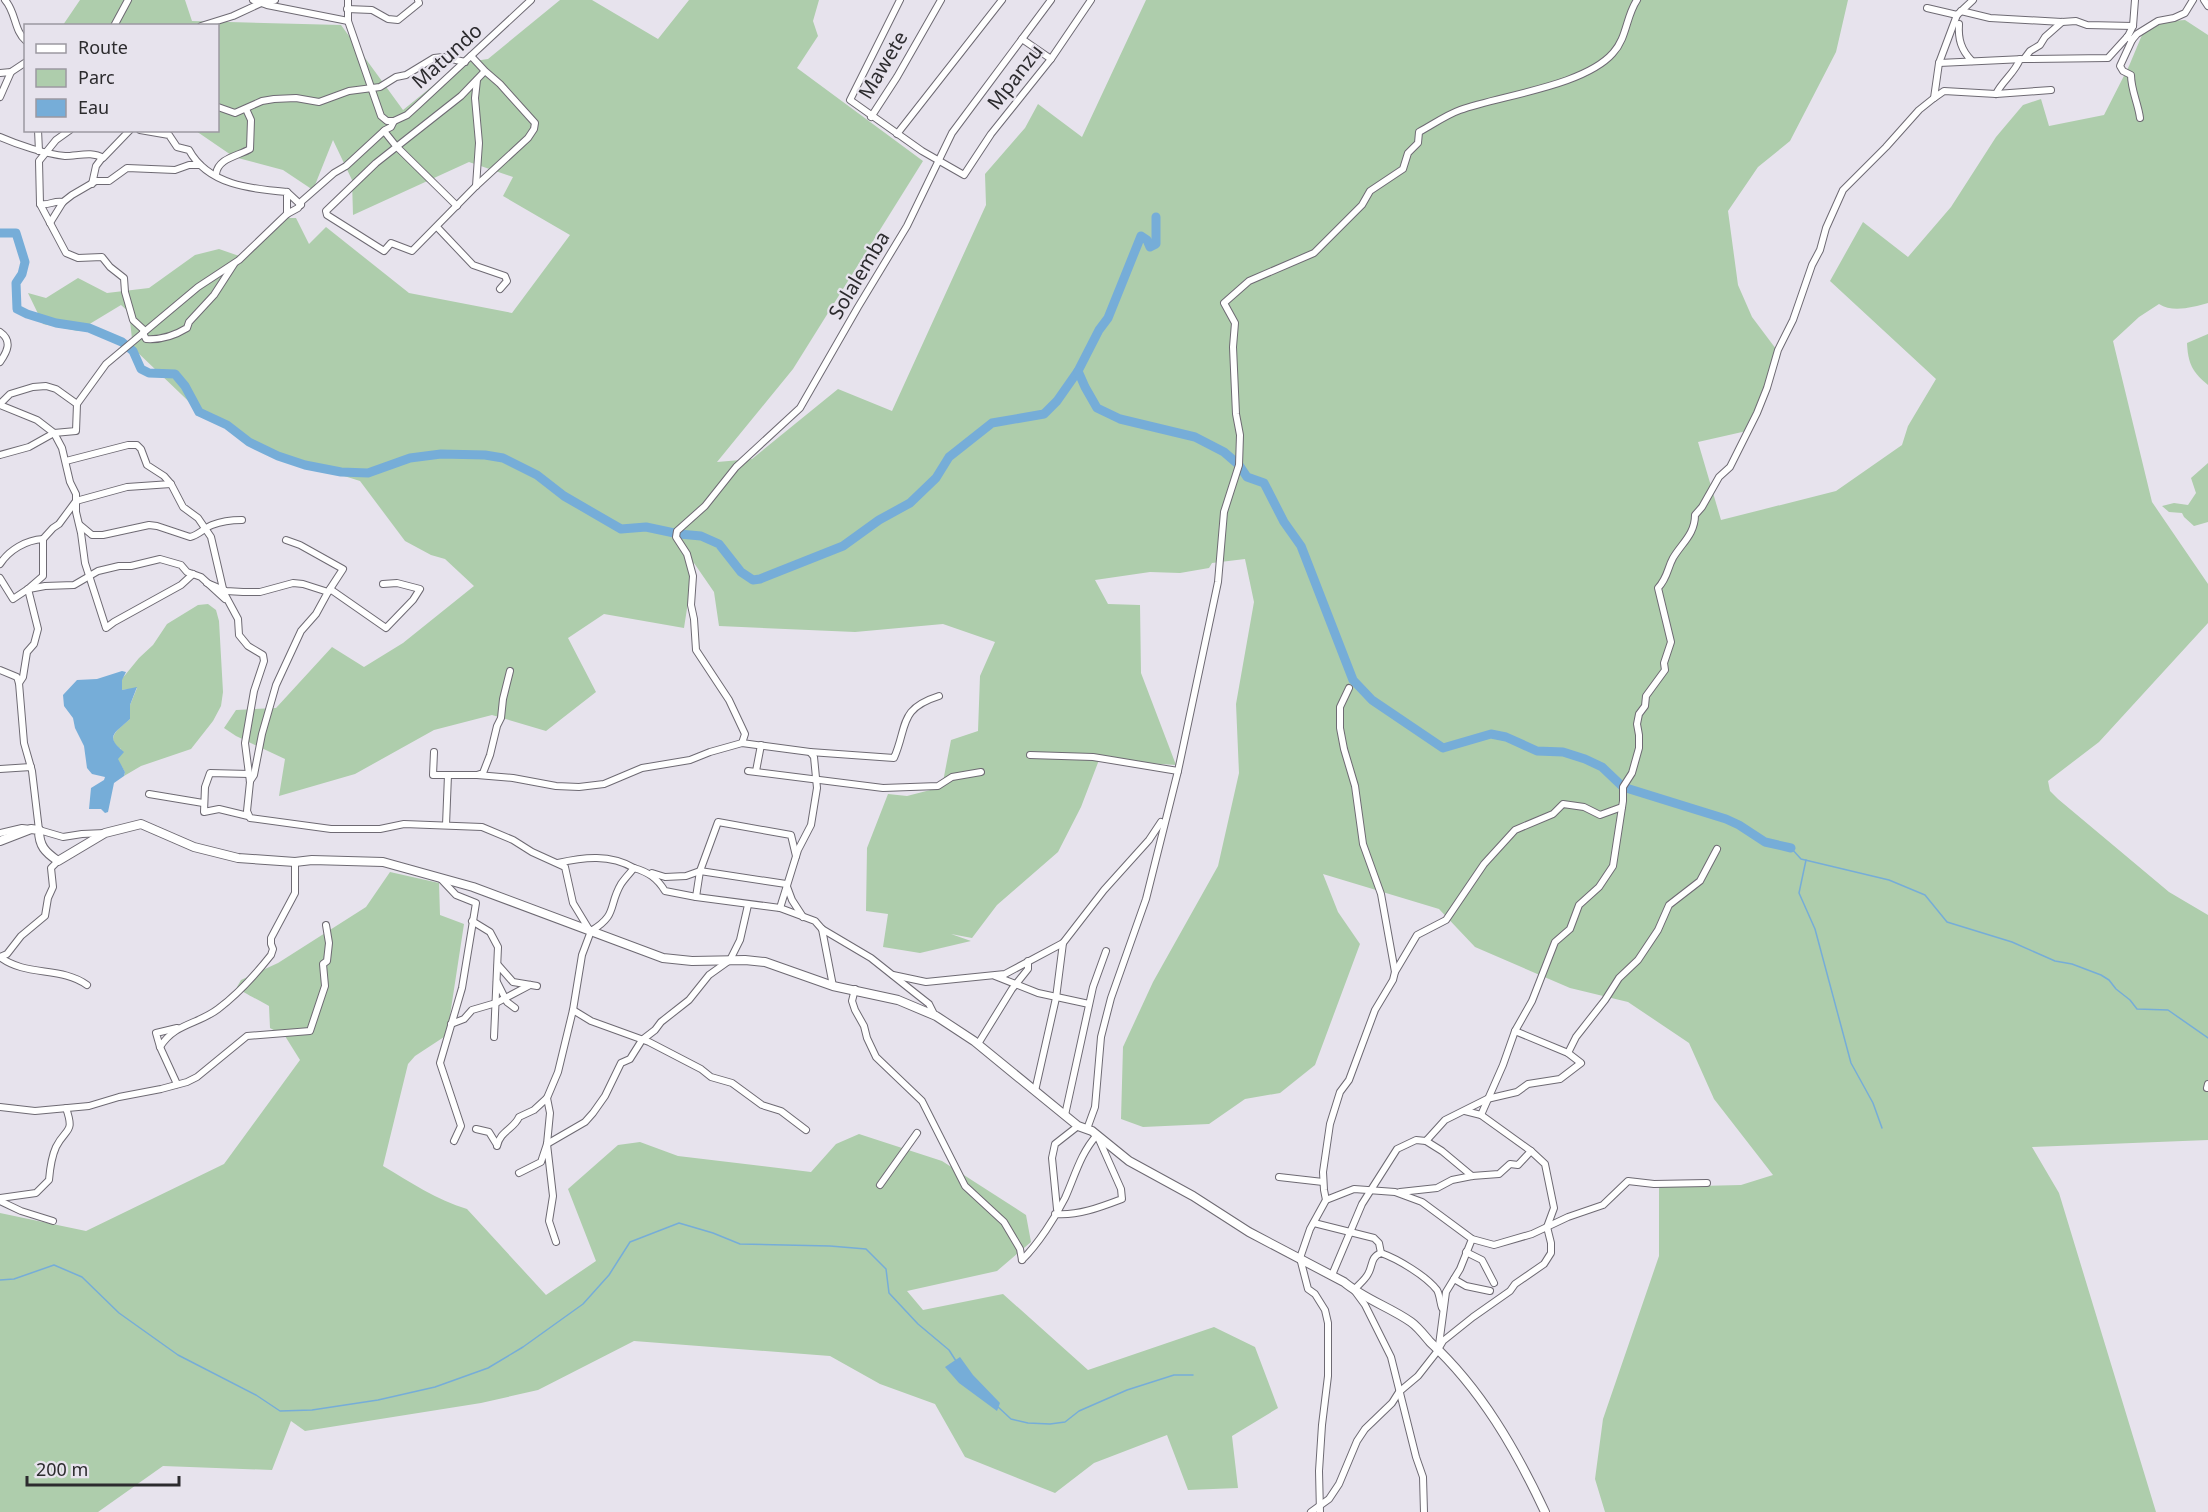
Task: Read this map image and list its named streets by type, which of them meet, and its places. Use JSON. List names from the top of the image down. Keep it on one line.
{"streets":{"street":["Matundo","Mawete","Mpanzu","Solalemba"]},"crossings":[["Mpanzu","Solalemba"]],"legend":["Route","Parc","Eau"],"scale_bar":"200 m"}
